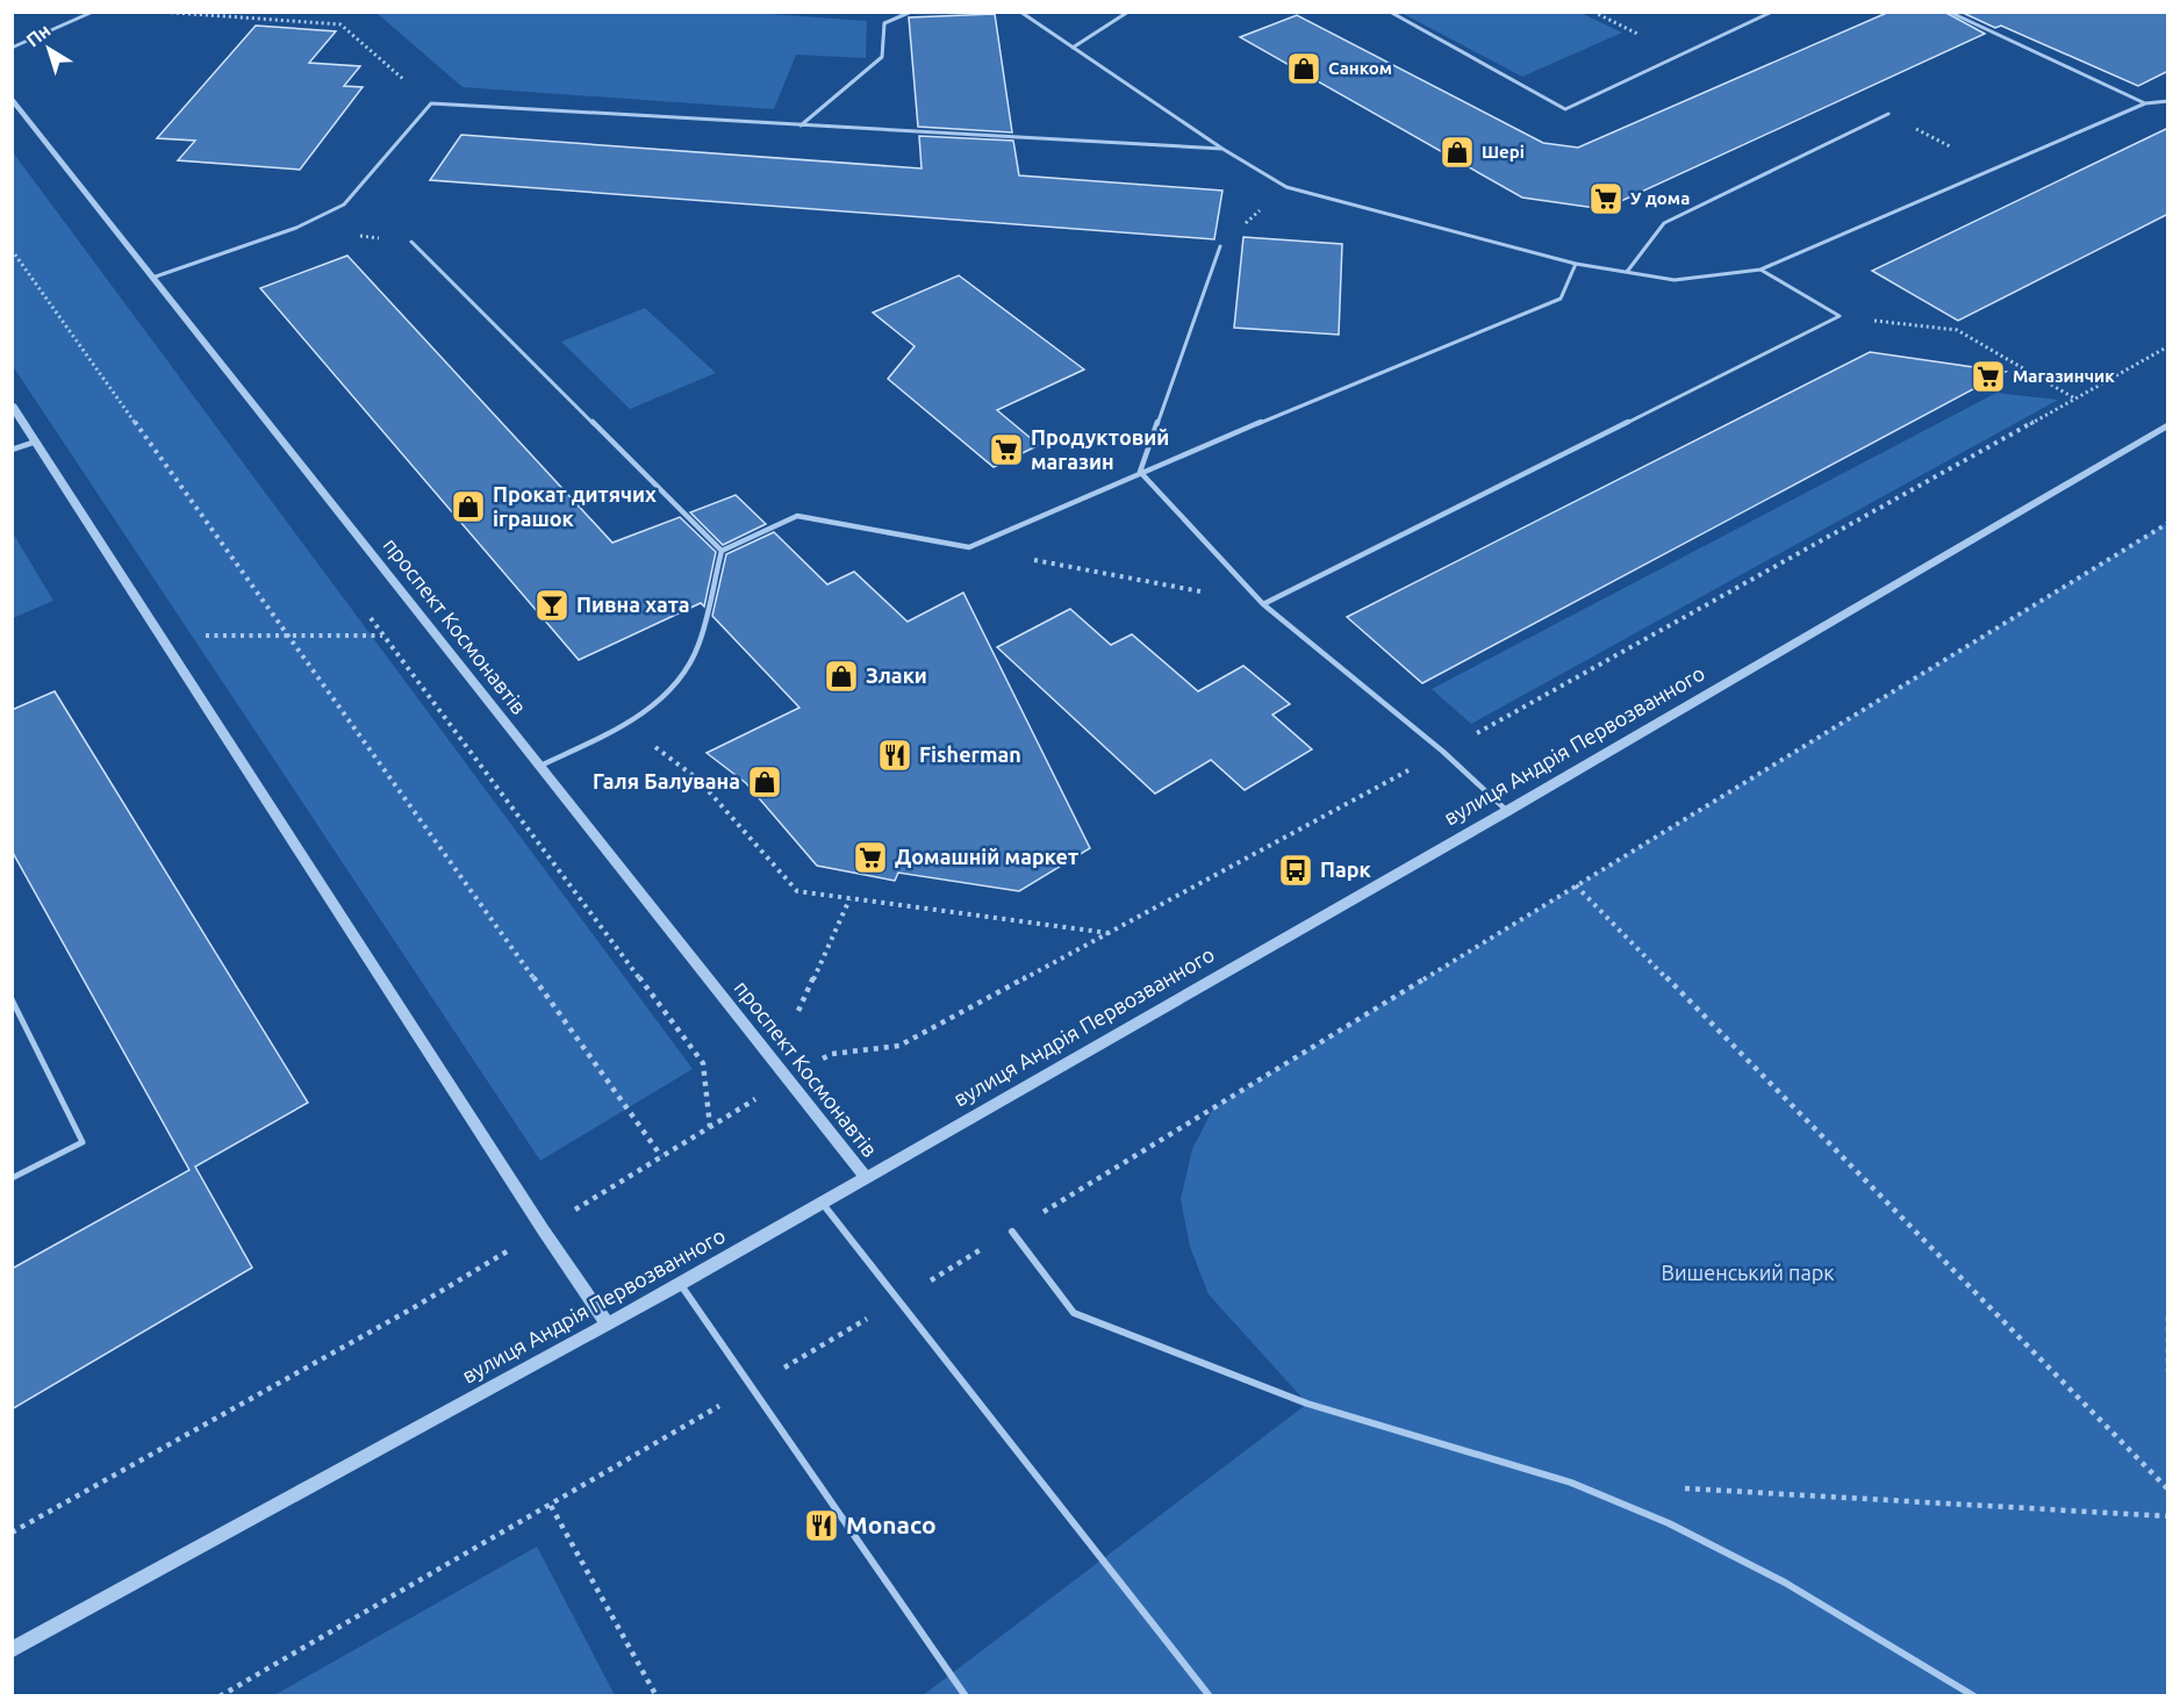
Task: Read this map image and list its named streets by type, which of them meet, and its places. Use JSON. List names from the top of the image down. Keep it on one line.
{"streets":{"street":["проспект Космонавтів","вулиця Андрія Первозванного"]},"crossings":[["проспект Космонавтів","вулиця Андрія Первозванного"]],"parks":["Вишенський парк"],"places":{"shop":["Санком","Шері","Прокат дитячих іграшок","Злаки","Галя Балувана"],"supermarket":["У дома","Магазинчик","Продуктовий магазин","Домашній маркет"],"bar":["Пивна хата"],"restaurant":["Fisherman","Monaco"],"bus stop":["Парк"]},"north":"top left"}
